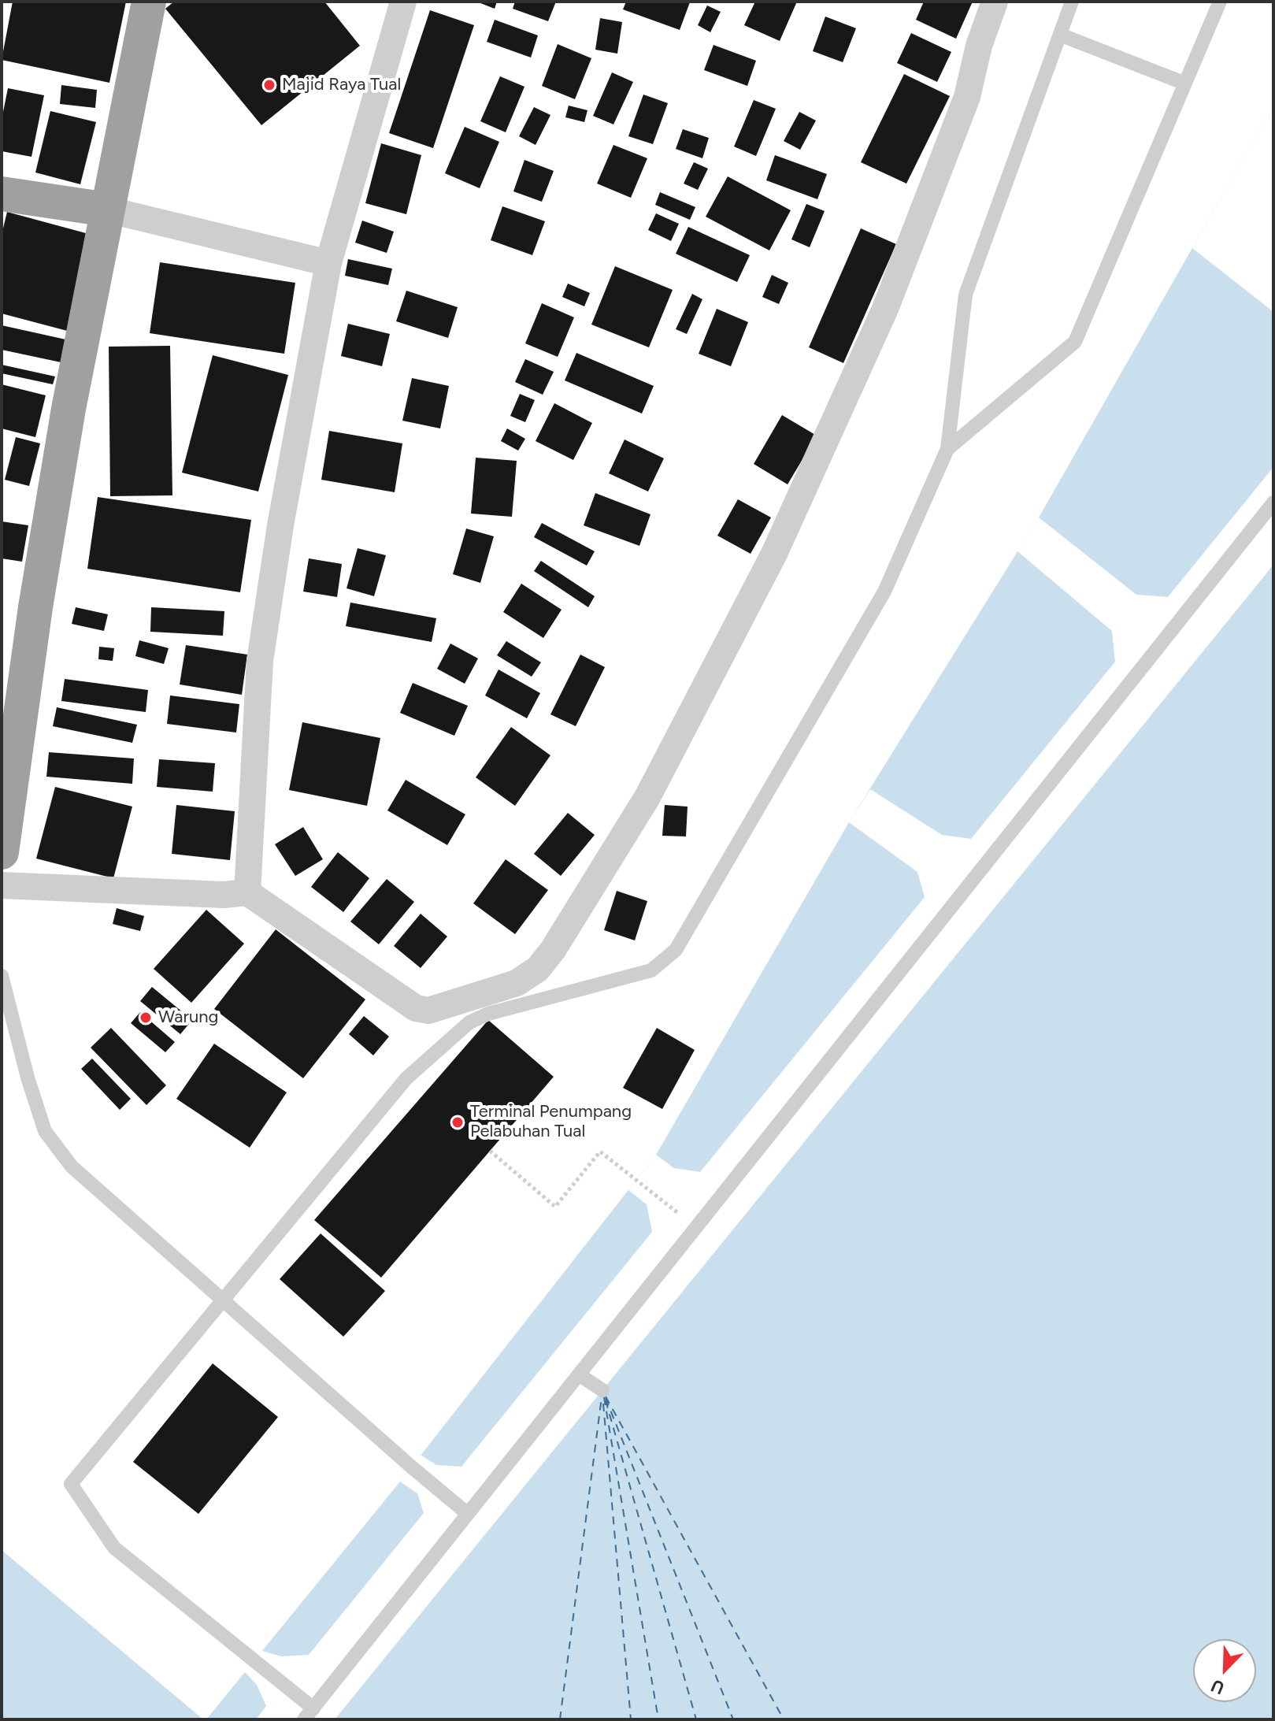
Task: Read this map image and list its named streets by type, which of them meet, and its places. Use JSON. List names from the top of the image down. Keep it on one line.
{"places":["Majid Raya Tual","Warung","Terminal Penumpang Pelabuhan Tual"],"north":"bottom left"}
